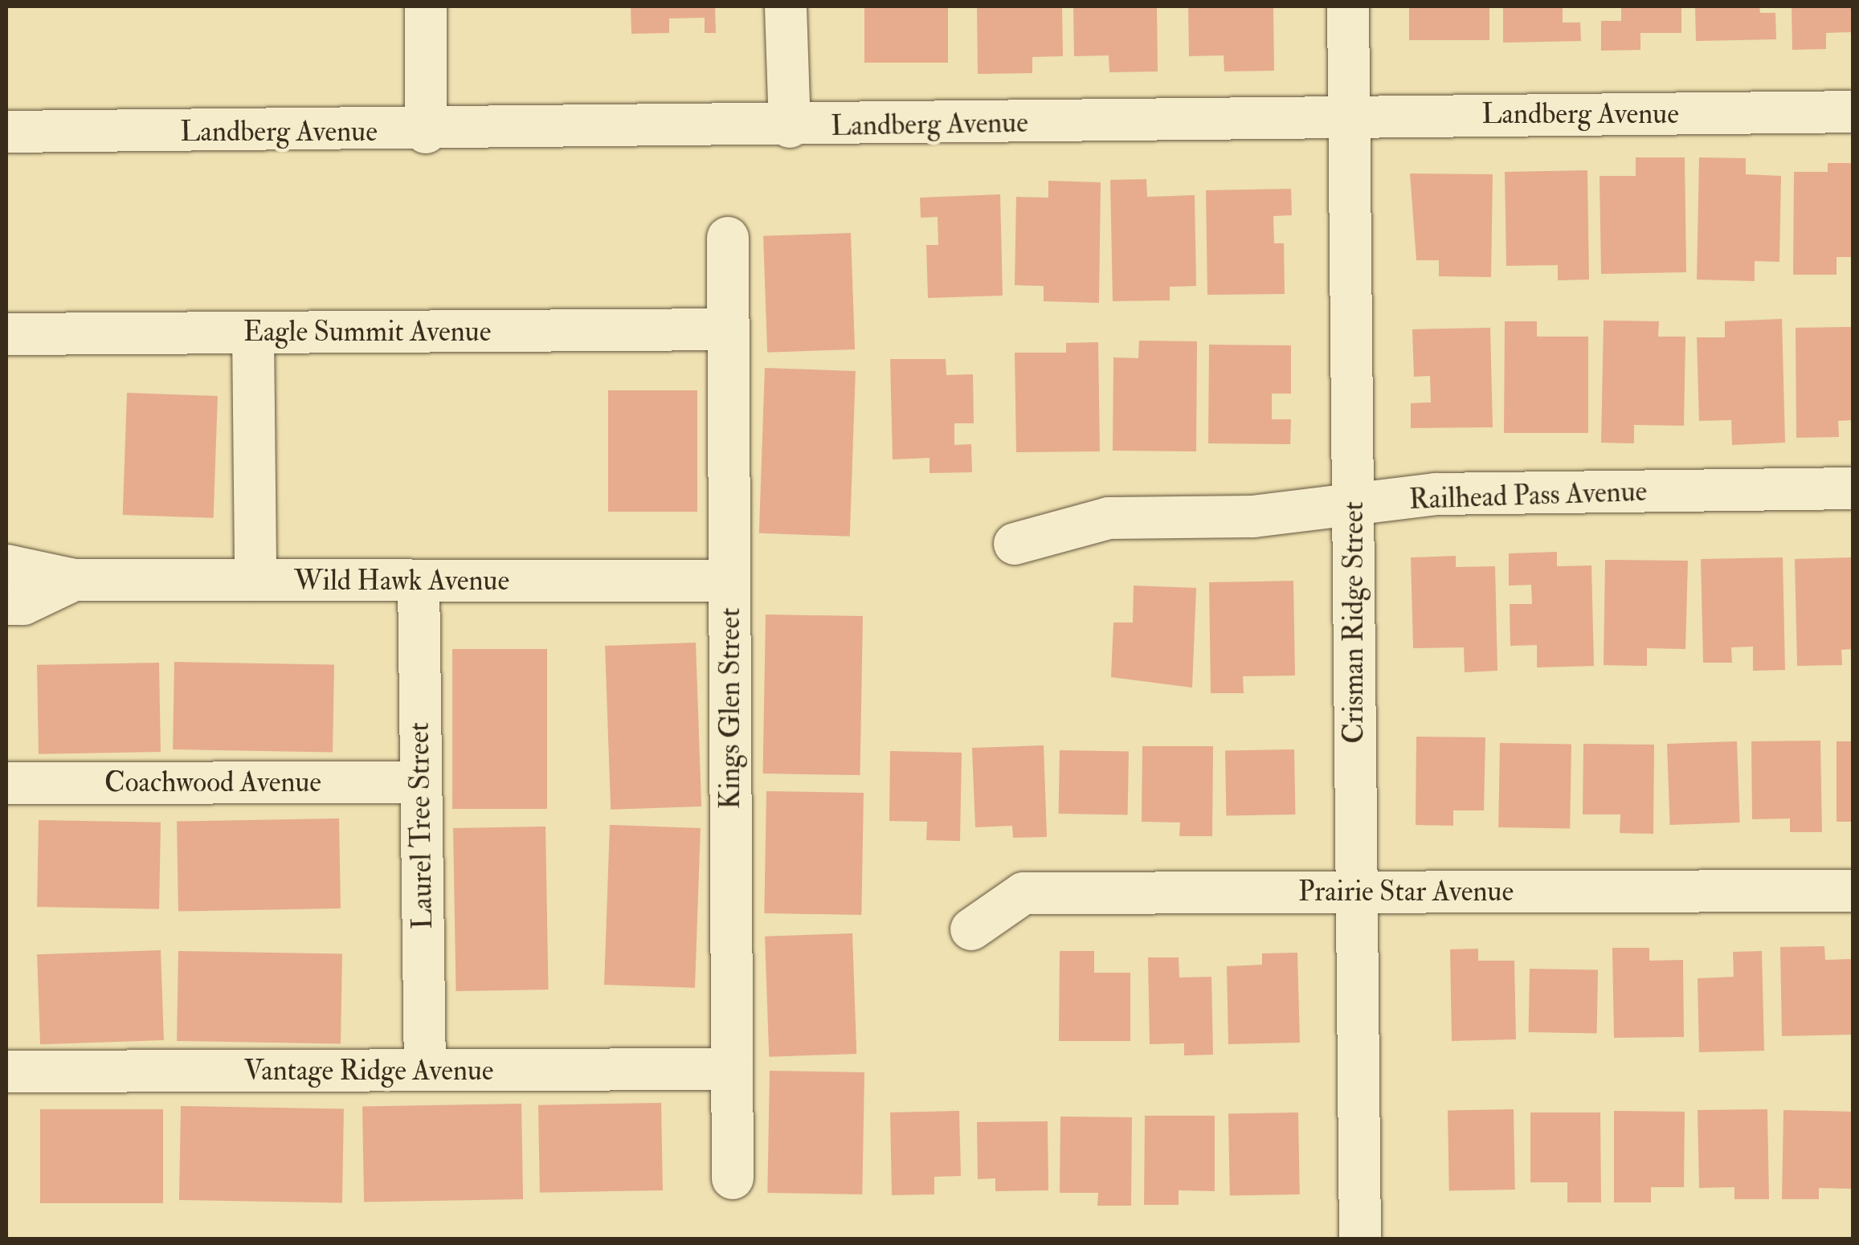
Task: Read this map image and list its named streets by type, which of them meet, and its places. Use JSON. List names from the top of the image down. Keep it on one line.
{"streets":{"street":["Landberg Avenue","Eagle Summit Avenue","Railhead Pass Avenue","Wild Hawk Avenue","Crisman Ridge Street","Kings Glen Street","Coachwood Avenue","Laurel Tree Street","Prairie Star Avenue","Vantage Ridge Avenue"]},"crossings":[["Landberg Avenue","Crisman Ridge Street"],["Eagle Summit Avenue","Kings Glen Street"],["Railhead Pass Avenue","Crisman Ridge Street"],["Wild Hawk Avenue","Kings Glen Street"],["Wild Hawk Avenue","Laurel Tree Street"],["Crisman Ridge Street","Prairie Star Avenue"],["Kings Glen Street","Vantage Ridge Avenue"],["Coachwood Avenue","Laurel Tree Street"],["Laurel Tree Street","Vantage Ridge Avenue"]]}
